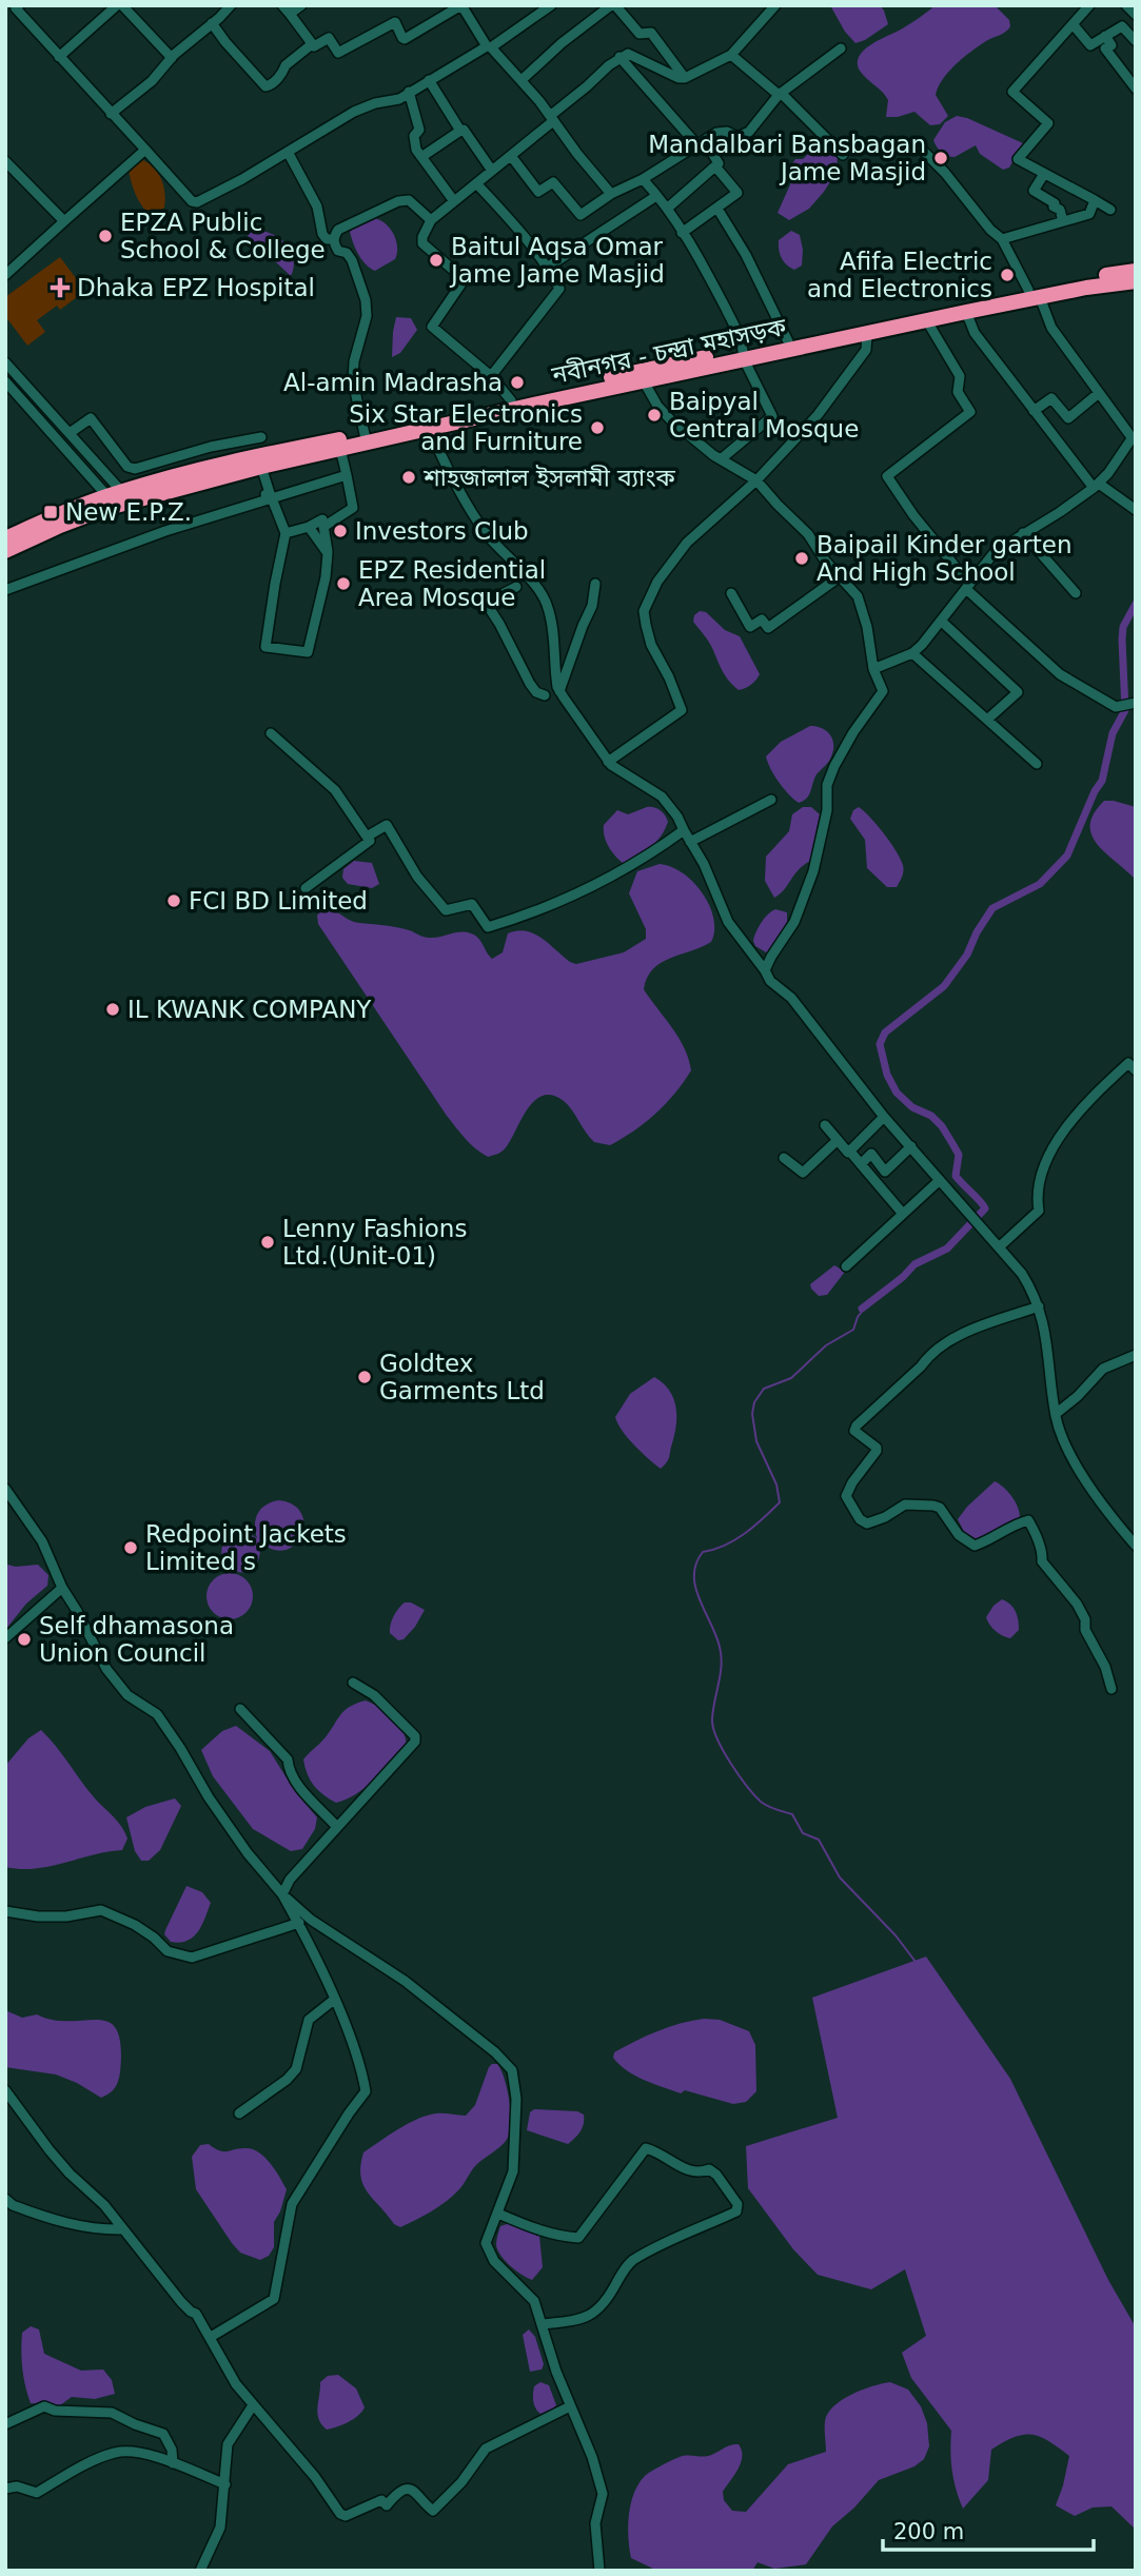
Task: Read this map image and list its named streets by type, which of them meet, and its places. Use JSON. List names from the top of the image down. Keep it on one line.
{"streets":{"highway":["নবীনগর - চন্দ্রা মহাসড়ক"]},"places":{"other":["Mandalbari Bansbagan Jame Masjid","EPZA Public School & College","Baitul Aqsa Omar Jame Jame Masjid","Afifa Electric and Electronics","Al-amin Madrasha","Baipyal Central Mosque","Six Star Electronics and Furniture","শাহজালাল ইসলামী ব্যাংক","Investors Club","Baipail Kinder garten And High School","EPZ Residential Area Mosque","FCI BD Limited","IL KWANK COMPANY","Lenny Fashions Ltd.(Unit-01)","Goldtex Garments Ltd","Redpoint Jackets Limited s","Self dhamasona Union Council"],"health":["Dhaka EPZ Hospital"],"transit":["New E.P.Z."]},"scale_bar":"200 m"}
